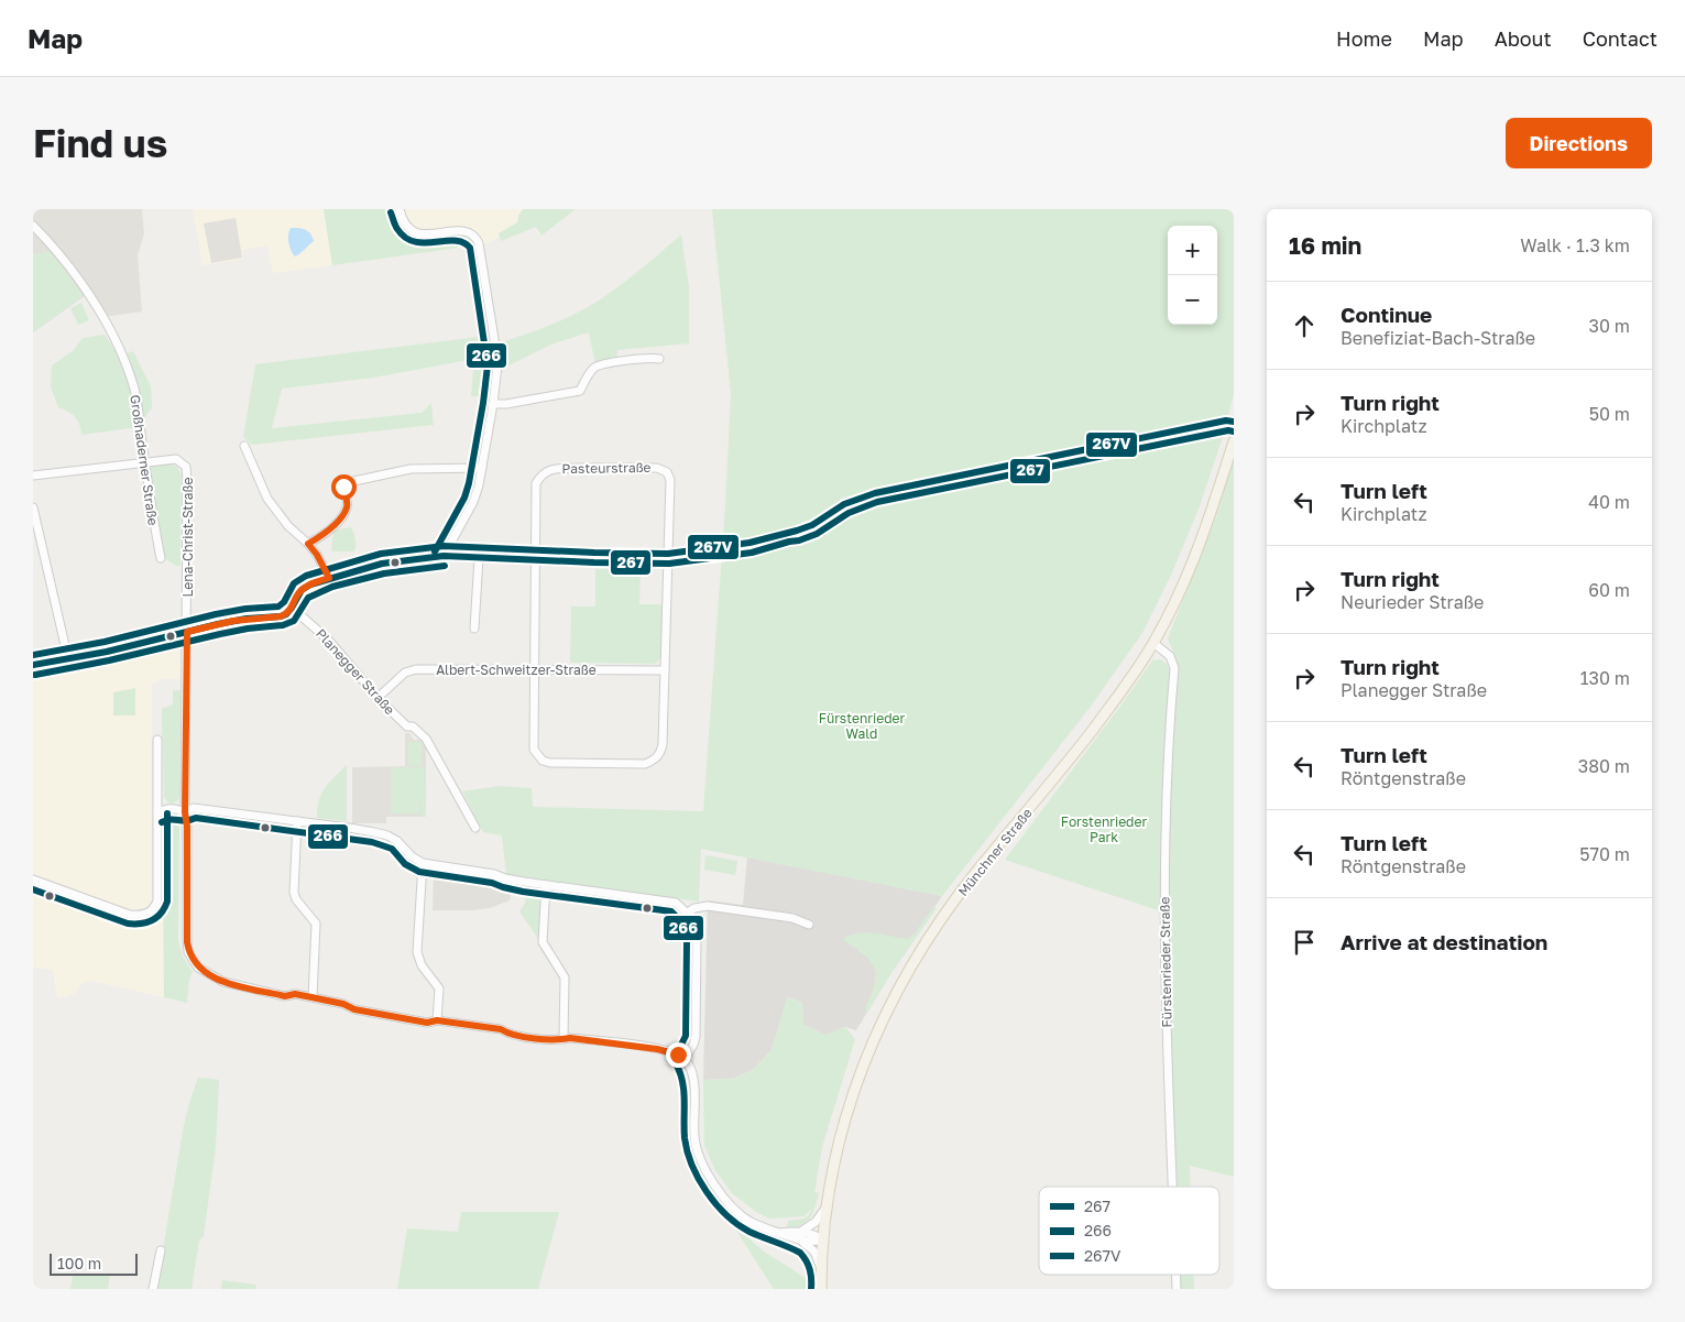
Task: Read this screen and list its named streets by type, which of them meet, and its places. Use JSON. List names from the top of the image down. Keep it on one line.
{"streets":{"main road":["Münchner Straße"],"street":["Großhaderner Straße","Pasteurstraße","Lena-Christ-Straße","Albert-Schweitzer-Straße","Planegger Straße","Fürstenrieder Straße"]},"crossings":[["Großhaderner Straße","Lena-Christ-Straße"],["Pasteurstraße","Albert-Schweitzer-Straße"],["Albert-Schweitzer-Straße","Planegger Straße"],["Münchner Straße","Fürstenrieder Straße"]],"parks":["Fürstenrieder Wald","Forstenrieder Park"],"lines":["transit line 266","transit line 267V","transit line 267"],"legend":["267","266","267V"],"scale_bar":"100 m","page":{"header":"Map","nav":["Home","Map","About","Contact"],"buttons":"Directions","title":"Find us","heading":["16 min","Walk · 1.3 km"],"map_buttons":["+","−"],"list":[["Continue","Benefiziat-Bach-Straße","30 m"],["Turn right","Kirchplatz","50 m"],["Turn left","Kirchplatz","40 m"],["Turn right","Neurieder Straße","60 m"],["Turn right","Planegger Straße","130 m"],["Turn left","Röntgenstraße","380 m"],["Turn left","Röntgenstraße","570 m"],"Arrive at destination"],"scale":"100 m"}}
